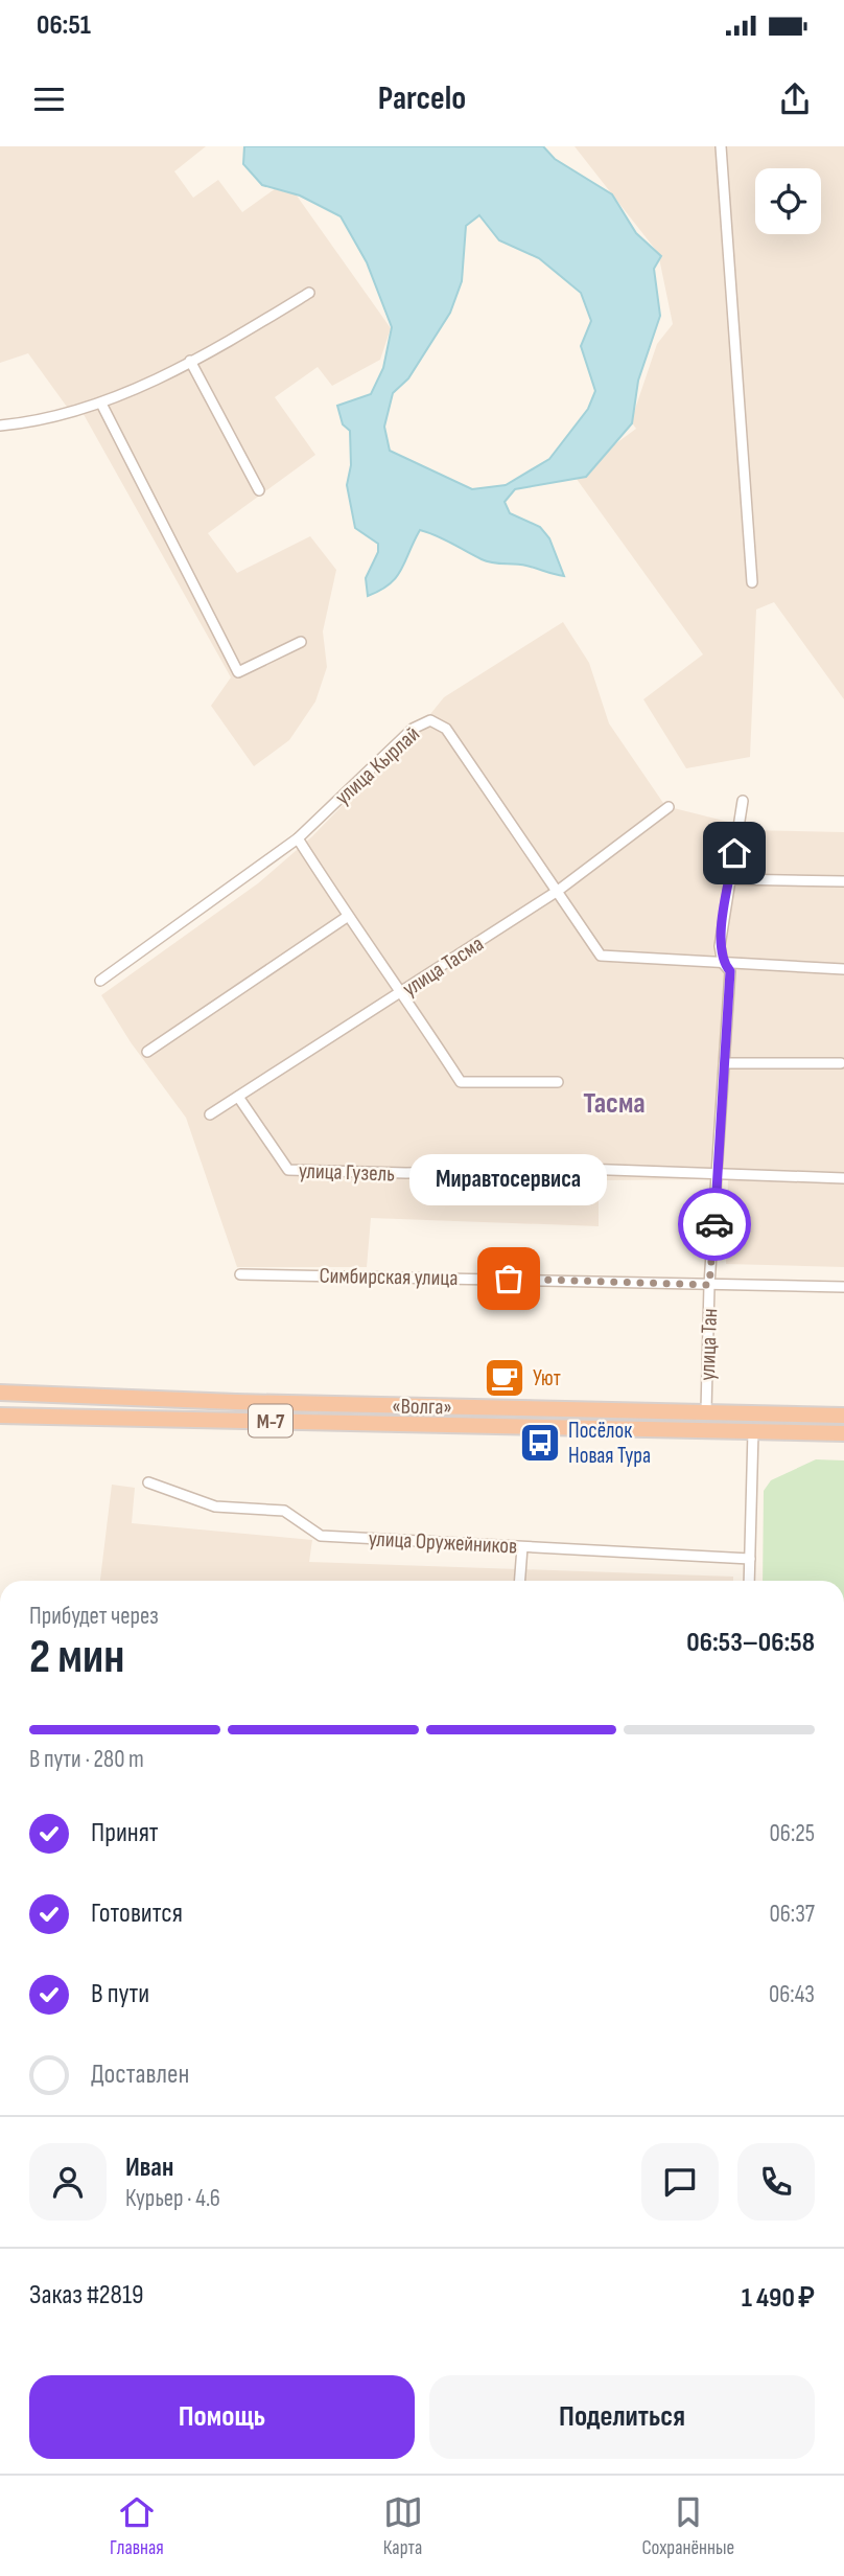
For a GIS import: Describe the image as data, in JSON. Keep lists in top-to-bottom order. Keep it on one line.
{"streets":{"highway":["«Волга»","М-7"],"street":["улица Кырлай","улица Тасма","улица Гузель","Симбирская улица","улица Тан","улица Оружейников"]},"crossings":[["улица Кырлай","улица Тасма"],["улица Кырлай","улица Тан"],["улица Тасма","улица Гузель"],["улица Гузель","улица Тан"],["Симбирская улица","улица Тан"],["улица Тан","«Волга»"]],"districts":["Тасма"],"places":{"other":["Миравтосервиса"],"cafe":["Уют"],"bus stop":["Посёлок Новая Тура"]},"page":{"status":"06:51","header":"Parcelo","bubble":"Миравтосервиса","heading":["2 мин","Прибудет через","06:53–06:58"],"panel":["Иван","Курьер · 4.6","Заказ #2819","1 490 ₽"],"bar":"В пути · 280 m","list":[["Принят","06:25"],["Готовится","06:37"],["В пути","06:43"],"Доставлен"],"buttons":["Помощь","Поделиться"],"tabs":["Главная","Карта","Сохранённые"]}}
